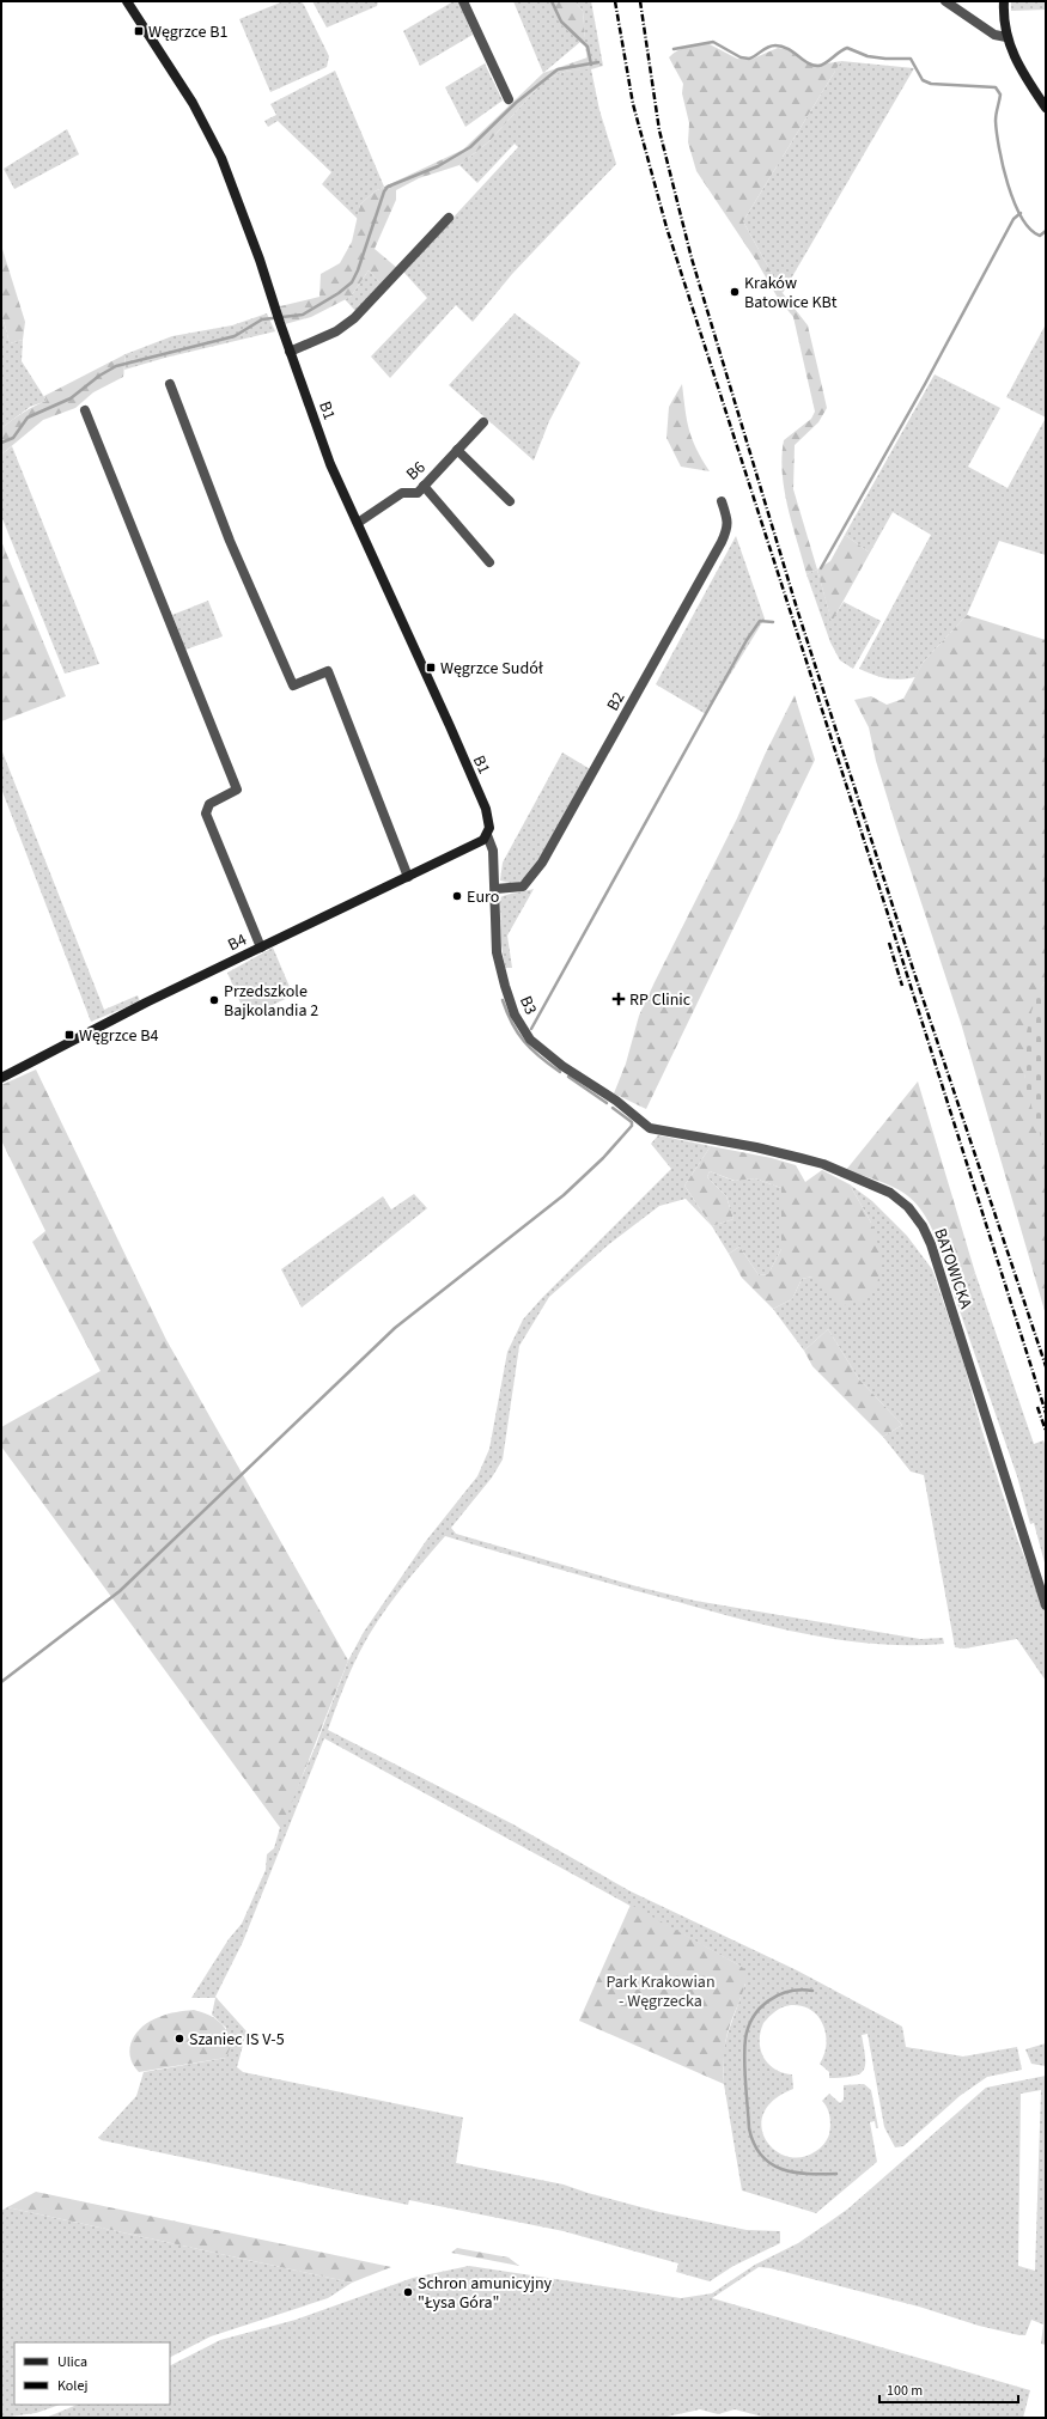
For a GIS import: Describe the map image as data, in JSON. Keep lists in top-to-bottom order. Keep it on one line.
{"streets":{"street":["B1","B6","B2","B4","B3","BATOWICKA"]},"crossings":[["B1","B6"],["B1","B4"],["B1","B3"],["B2","B3"],["B4","B3"],["B3","BATOWICKA"]],"parks":["Park Krakowian - Węgrzecka"],"places":{"transit":["Węgrzce B1","Węgrzce Sudół","Węgrzce B4"],"other":["Kraków Batowice KBt","Euro","Przedszkole Bajkolandia 2","Szaniec IS V-5","Schron amunicyjny \"Łysa Góra\""],"health":["RP Clinic"]},"legend":["Ulica","Kolej"],"scale_bar":"100 m"}
